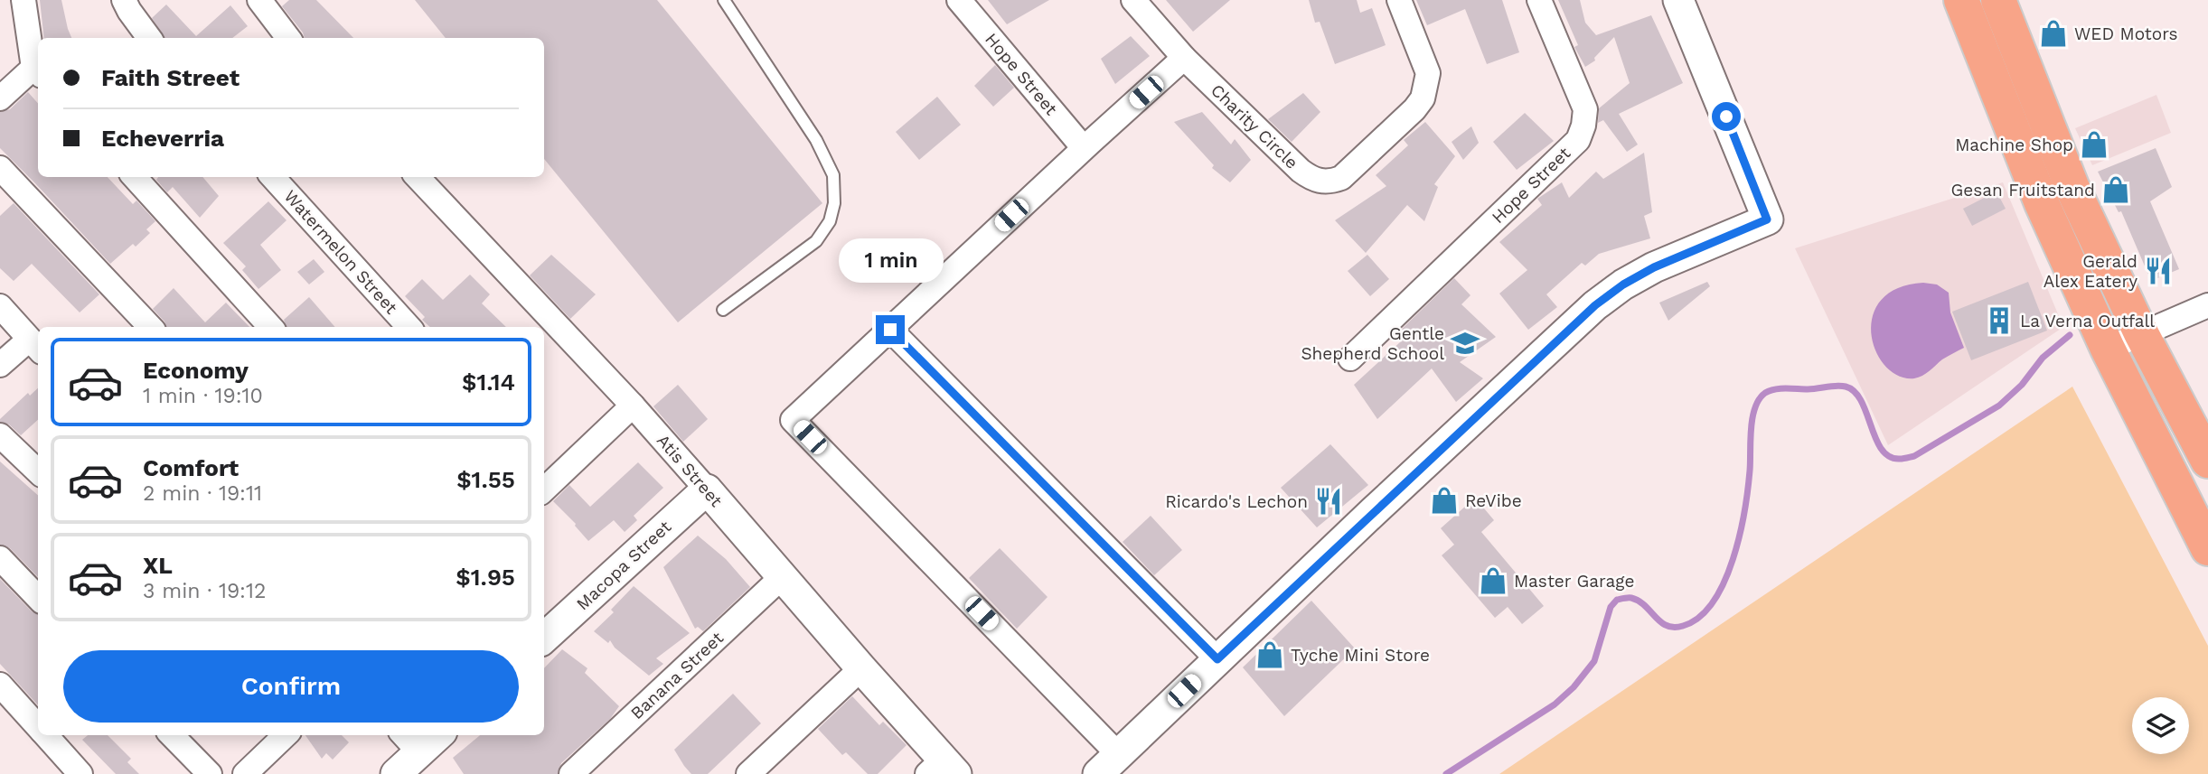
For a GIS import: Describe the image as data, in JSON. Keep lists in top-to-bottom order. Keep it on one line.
{"streets":{"street":["Hope Street","Charity Circle","Watermelon Street","Atis Street","Macopa Street","Banana Street"]},"crossings":[["Atis Street","Macopa Street"],["Atis Street","Banana Street"]],"places":{"shop":["WED Motors","Machine Shop","Gesan Fruitstand","ReVibe","Master Garage","Tyche Mini Store"],"restaurant":["Gerald Alex Eatery","Ricardo's Lechon"],"building":["La Verna Outfall"],"school or university":["Gentle Shepherd School"]},"page":{"banner":["Faith Street","Echeverria"],"bubble":"1 min","list":[{"name":"Economy","note":"1 min · 19:10","value":"$1.14"},{"name":"Comfort","note":"2 min · 19:11","value":"$1.55"},{"name":"XL","note":"3 min · 19:12","value":"$1.95"}],"buttons":"Confirm"}}
